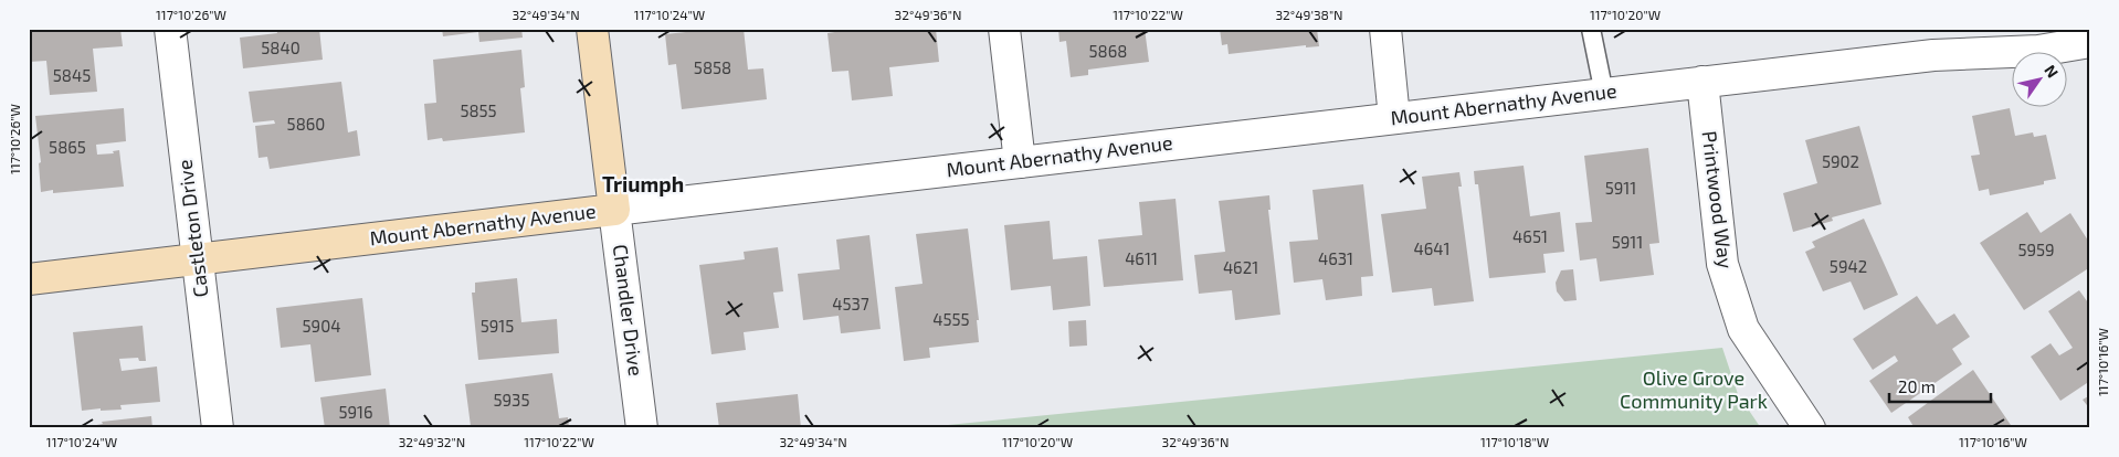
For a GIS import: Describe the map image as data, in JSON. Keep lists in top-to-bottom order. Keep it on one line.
{"streets":{"main road":["Mount Abernathy Avenue","Chandler Drive"],"street":["Printwood Way","Castleton Drive"]},"crossings":[["Mount Abernathy Avenue","Printwood Way"],["Mount Abernathy Avenue","Castleton Drive"],["Mount Abernathy Avenue","Chandler Drive"]],"districts":["Triumph"],"parks":["Olive Grove Community Park"],"house_numbers":["5840","5868","5858","5845","5855","5860","5865","5902","5911","4651","5911","4641","5959","4611","4631","5942","4621","4537","4555","5904","5915","5935","5916"],"scale_bar":"20 m","north":"top right","coordinates":["117°10'26\"W","32°49'34\"N","117°10'24\"W","32°49'36\"N","117°10'22\"W","32°49'38\"N","117°10'20\"W","117°10'16\"W","32°49'32\"N","117°10'18\"W"]}
